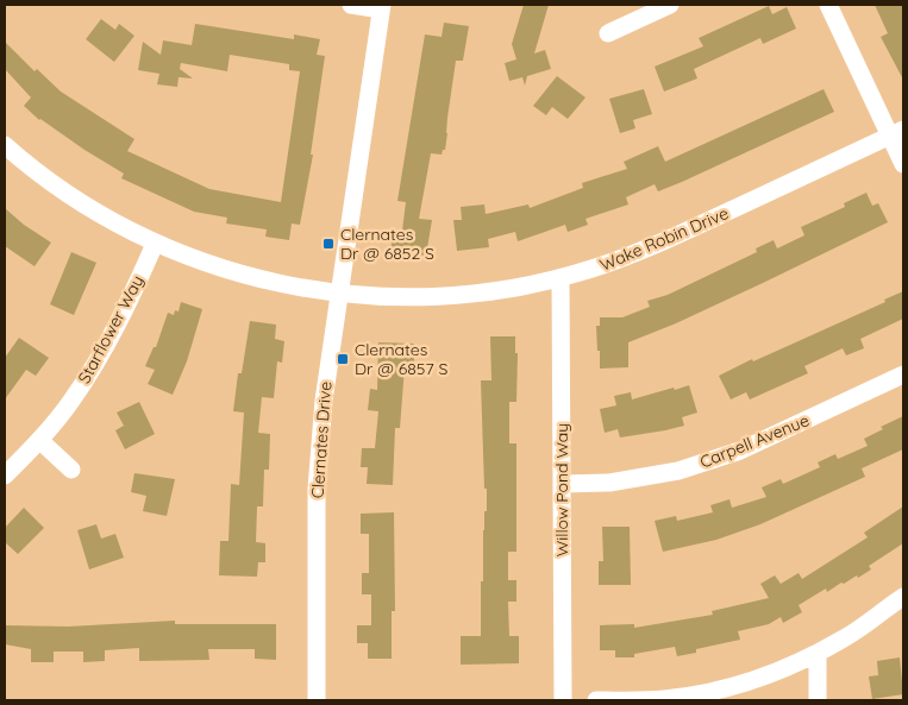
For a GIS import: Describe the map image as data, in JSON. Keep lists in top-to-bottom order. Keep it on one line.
{"streets":{"street":["Wake Robin Drive","Starflower Way","Clernates Drive","Carpell Avenue","Willow Pond Way"]},"crossings":[["Wake Robin Drive","Starflower Way"],["Wake Robin Drive","Clernates Drive"],["Wake Robin Drive","Willow Pond Way"],["Carpell Avenue","Willow Pond Way"]],"places":{"transit":["Clernates Dr @ 6852 S","Clernates Dr @ 6857 S"]}}
